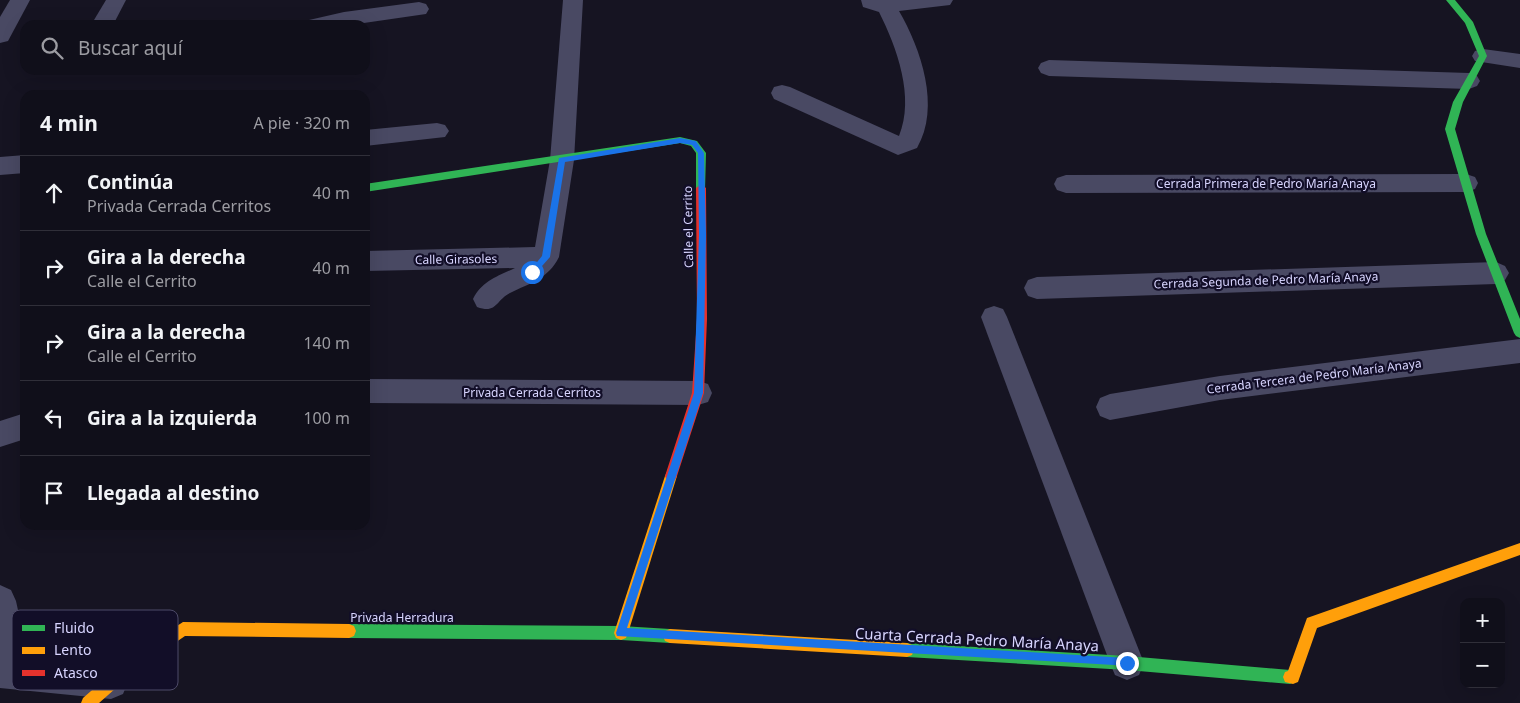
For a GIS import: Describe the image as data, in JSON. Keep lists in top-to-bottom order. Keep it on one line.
{"streets":{"street":["Cerrada Primera de Pedro María Anaya","Calle el Cerrito","Calle Girasoles","Cerrada Segunda de Pedro María Anaya","Cerrada Tercera de Pedro María Anaya","Privada Cerrada Cerritos","Privada Herradura","Cuarta Cerrada Pedro María Anaya"]},"crossings":[["Calle el Cerrito","Privada Cerrada Cerritos"],["Calle el Cerrito","Privada Herradura"],["Calle el Cerrito","Cuarta Cerrada Pedro María Anaya"],["Privada Herradura","Cuarta Cerrada Pedro María Anaya"]],"legend":["Fluido","Lento","Atasco"],"page":{"search":"Buscar aquí","heading":["4 min","A pie · 320 m"],"list":[["Continúa","Privada Cerrada Cerritos","40 m"],["Gira a la derecha","Calle el Cerrito","40 m"],["Gira a la derecha","Calle el Cerrito","140 m"],["Gira a la izquierda","100 m"],"Llegada al destino"],"map_buttons":["+","−"]}}
